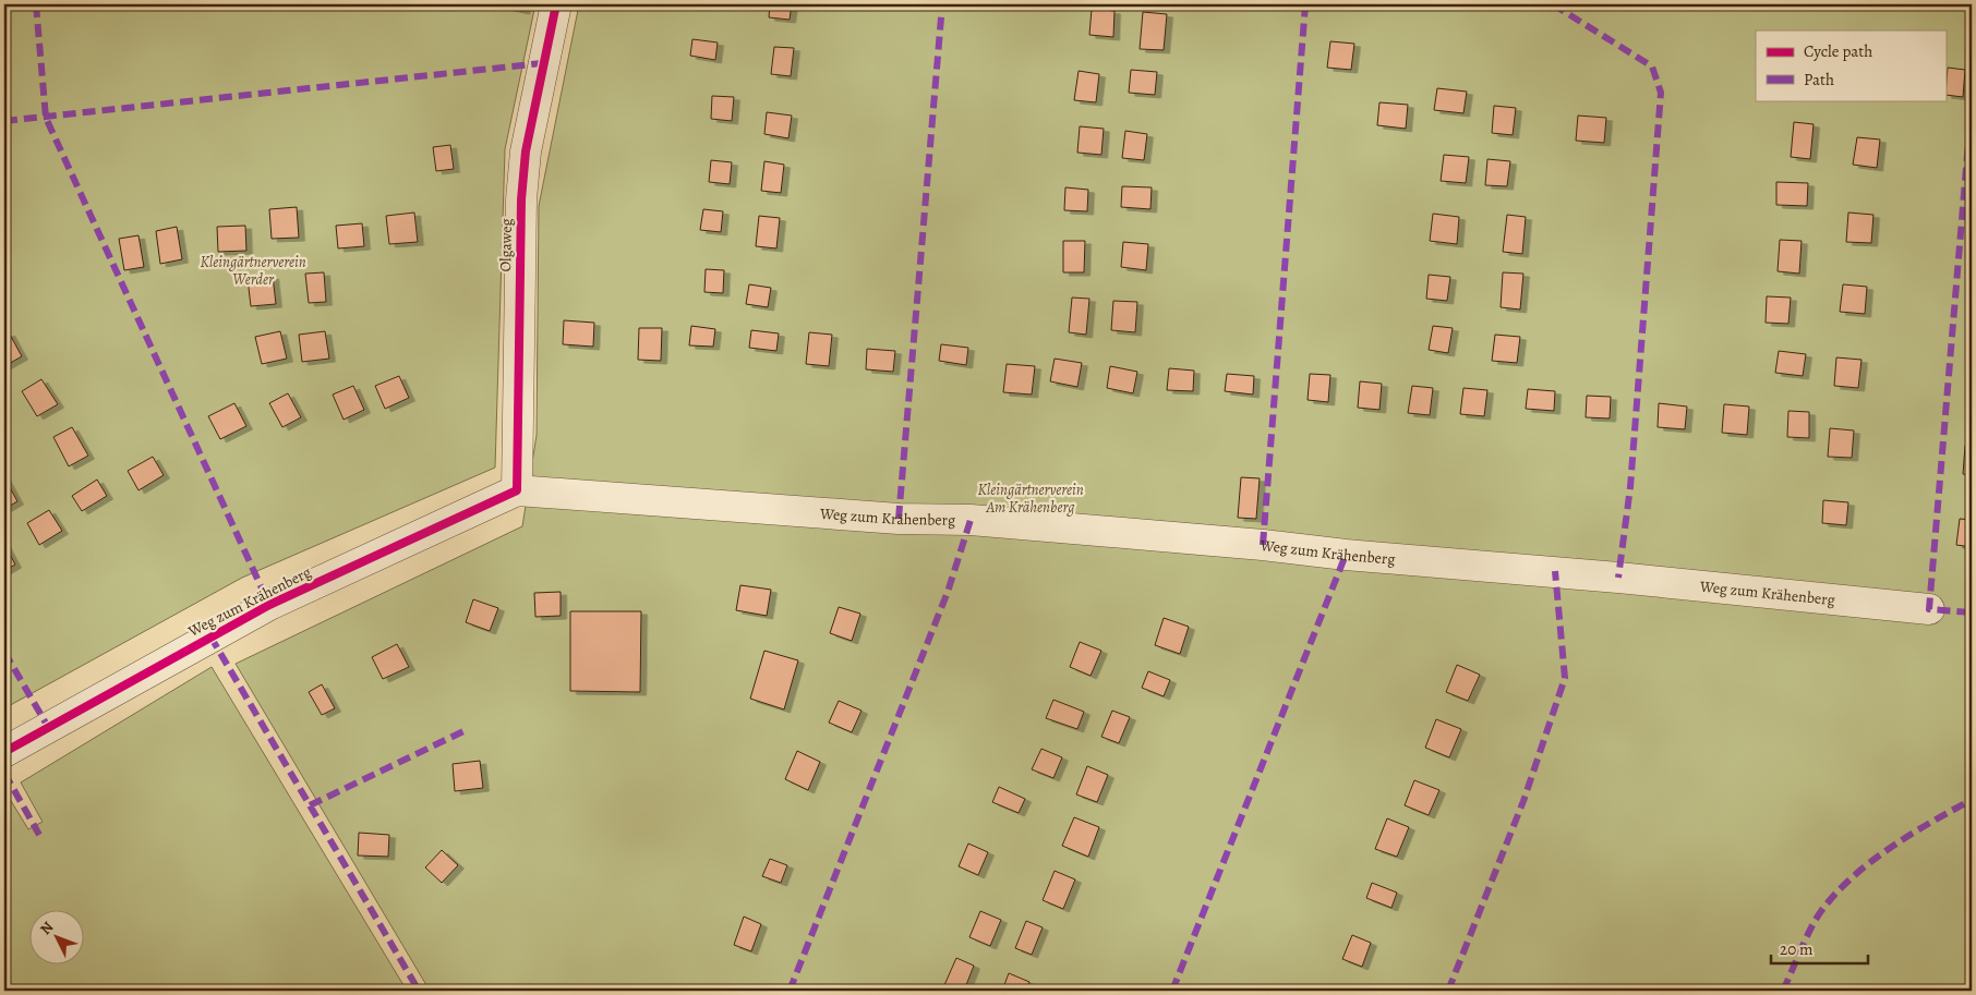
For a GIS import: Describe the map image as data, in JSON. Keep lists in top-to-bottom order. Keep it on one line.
{"streets":{"street":["Olgaweg","Weg zum Krähenberg"]},"crossings":[["Olgaweg","Weg zum Krähenberg"]],"parks":["Kleingärtnerverein Werder","Kleingärtnerverein Am Krähenberg"],"legend":["Cycle path","Path"],"scale_bar":"20 m","north":"top left"}
